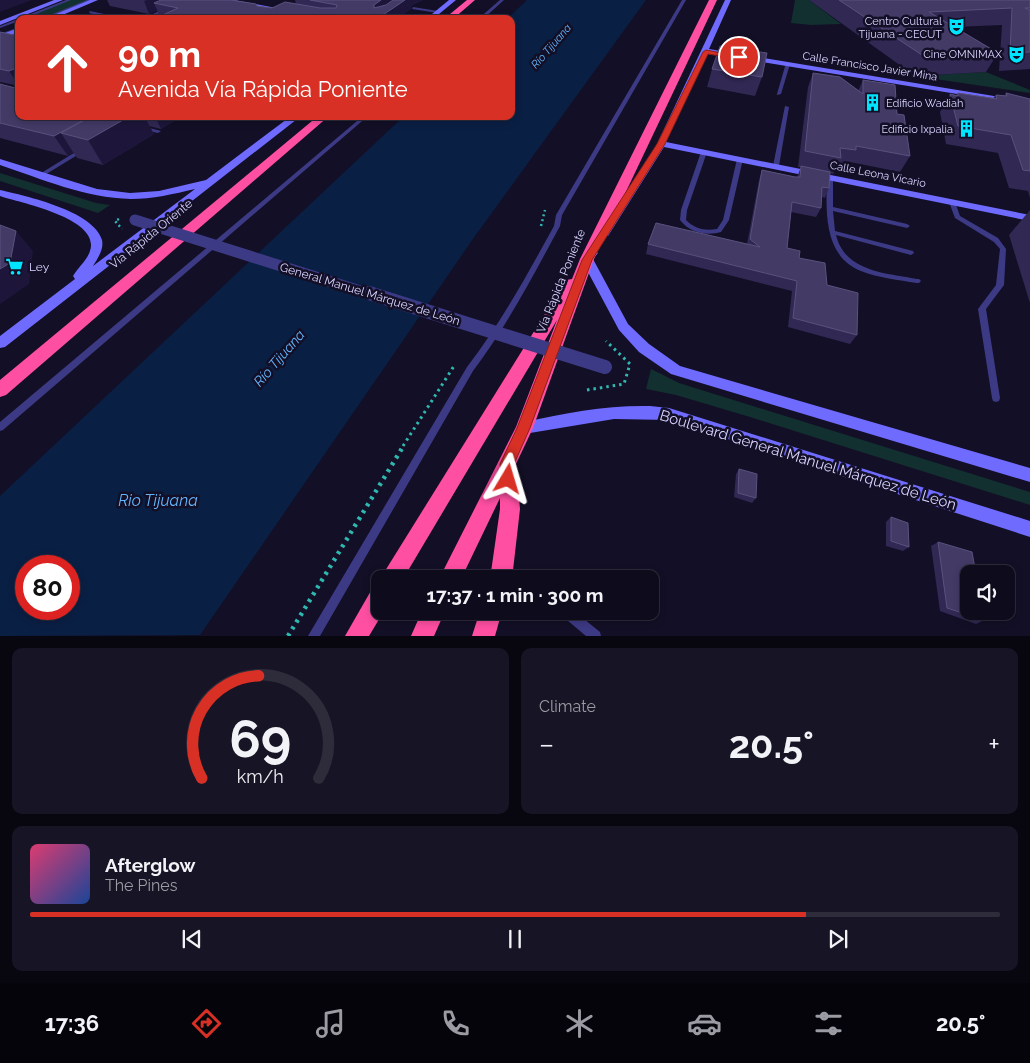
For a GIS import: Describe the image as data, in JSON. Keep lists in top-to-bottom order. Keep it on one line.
{"streets":{"highway":["Vía Rápida Oriente","Vía Rápida Poniente"],"street":["Calle Francisco Javier Mina","Calle Leona Vicario","General Manuel Márquez de León","Boulevard General Manuel Márquez de León"]},"crossings":[["Vía Rápida Poniente","Boulevard General Manuel Márquez de León"]],"water":["Río Tijuana","Rio Tijuana"],"places":{"theatre":["Centro Cultural Tijuana - CECUT","Cine OMNIMAX"],"building":["Edificio Wadiah","Edificio Ixpalia"],"supermarket":["Ley"]},"page":{"turn":["90 m","Avenida Vía Rápida Poniente"],"limit":"80","trip":"17:37 · 1 min · 300 m","tile":"Climate","heat":["−","20.5°","+"],"song":["Afterglow","The Pines"],"tabs":["17:36","20.5°"],"gauge":["69","km/h"]}}
